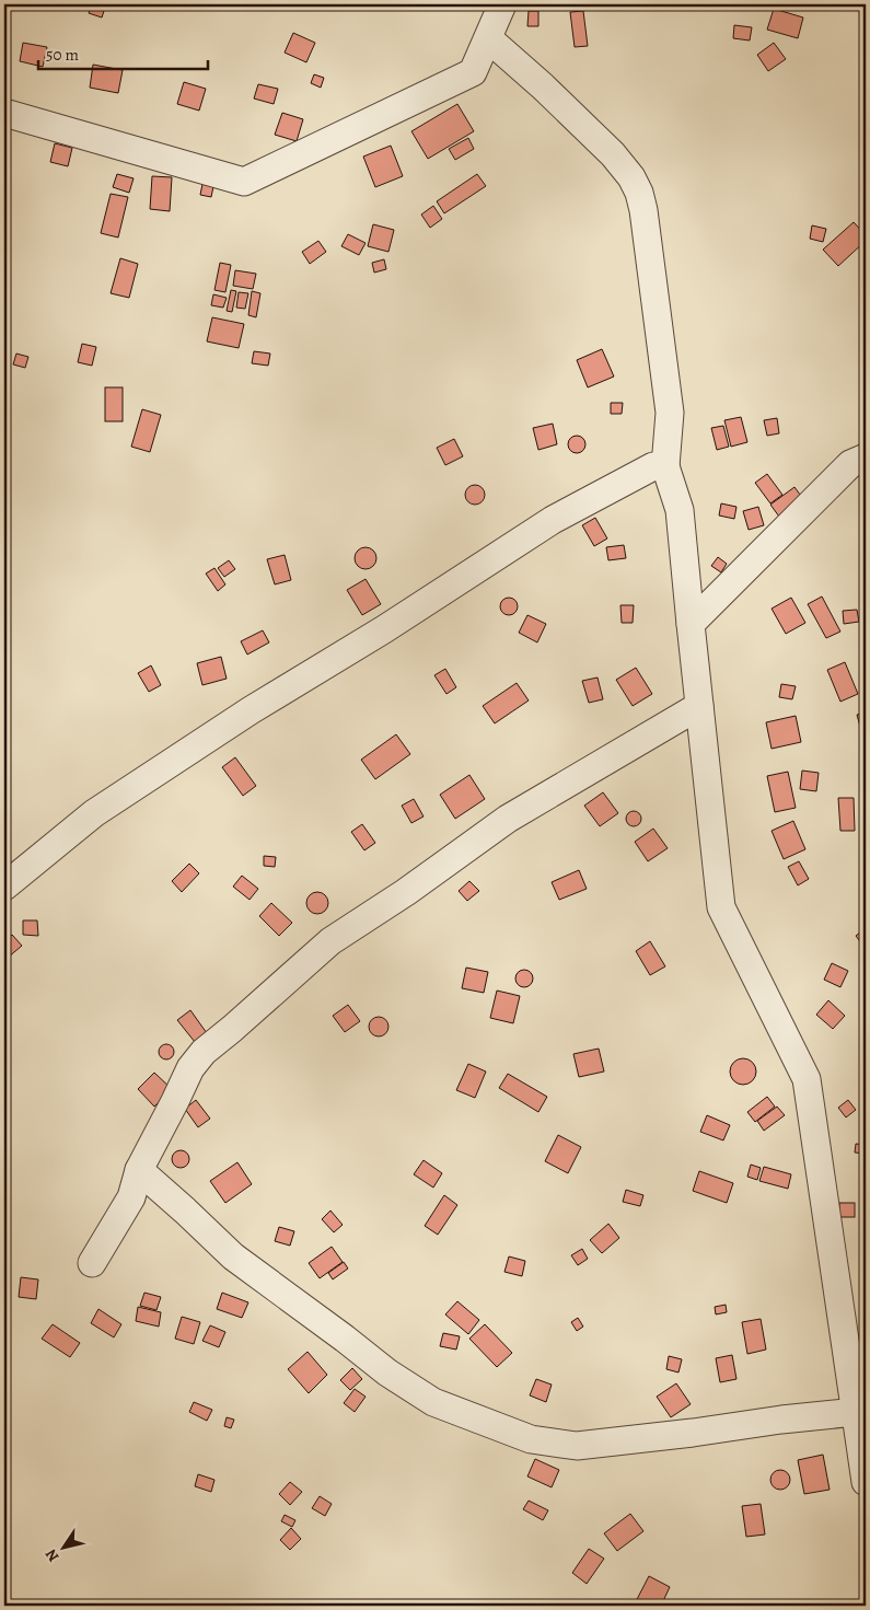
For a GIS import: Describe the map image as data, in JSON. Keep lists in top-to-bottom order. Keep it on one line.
{"scale_bar":"50 m","north":"bottom left"}
